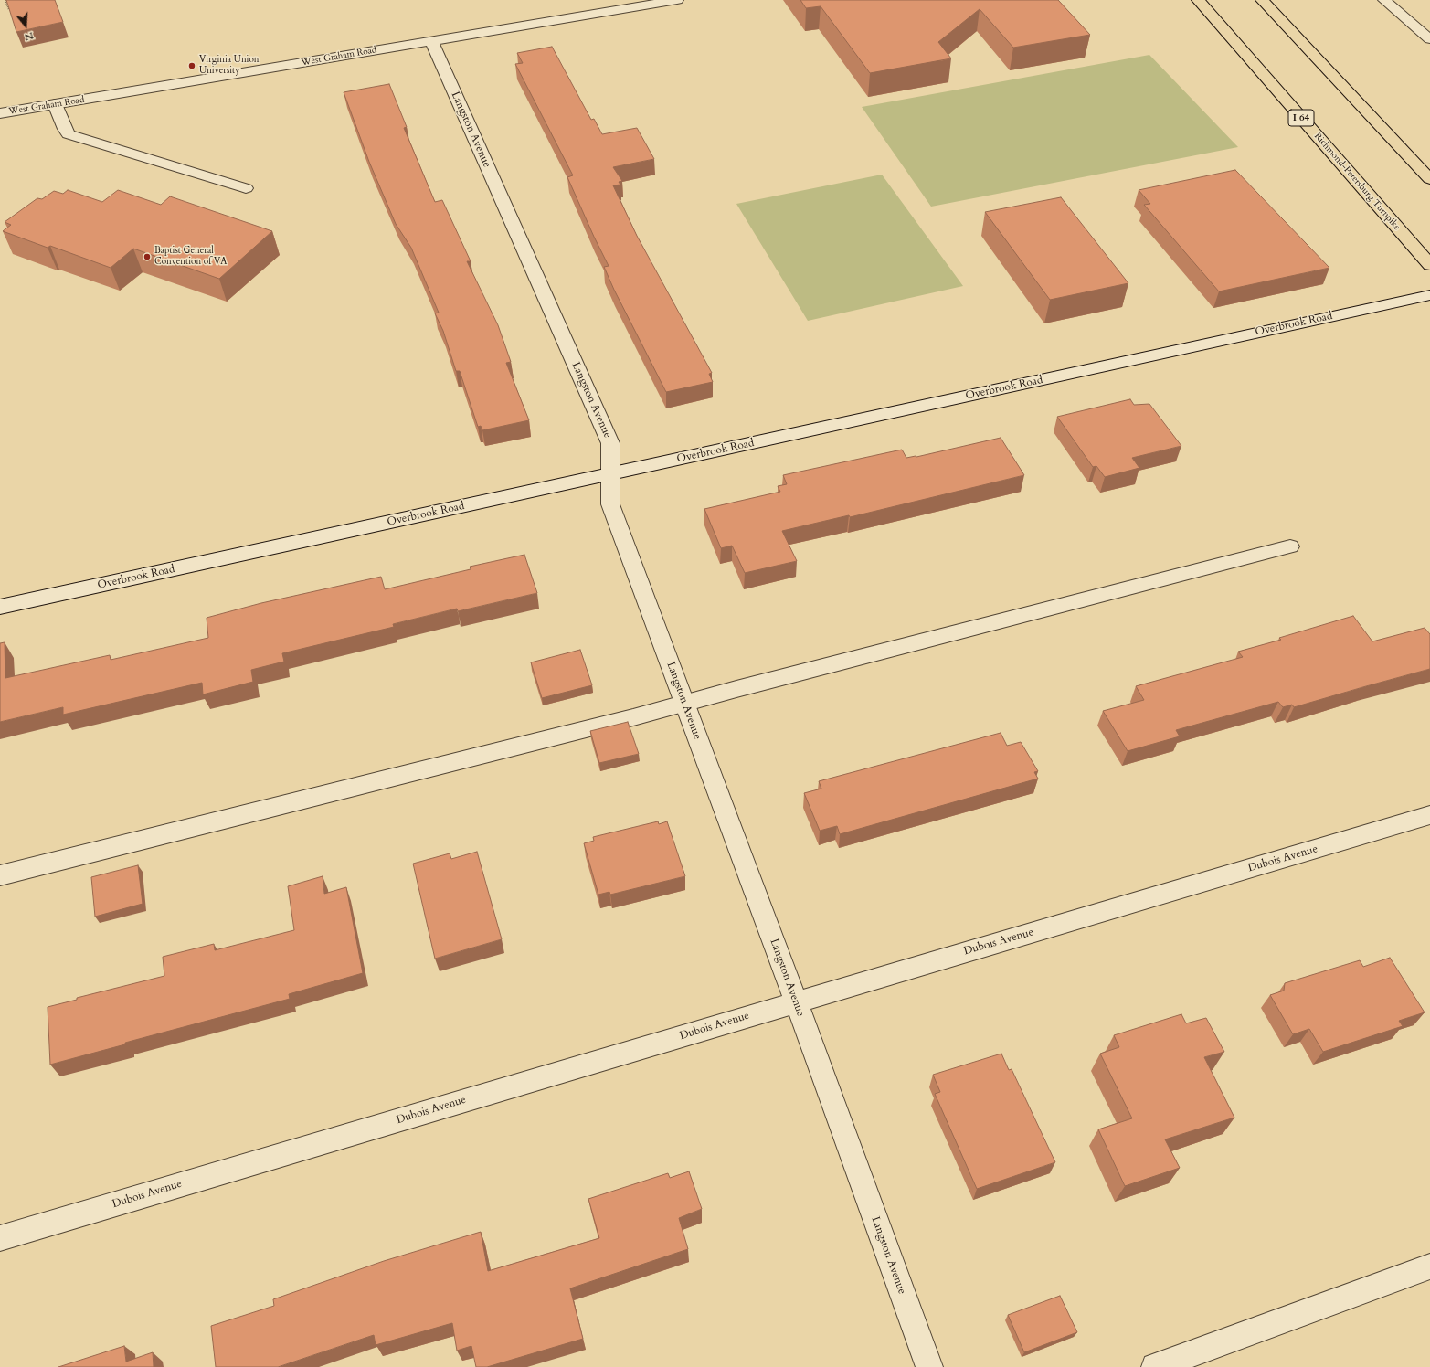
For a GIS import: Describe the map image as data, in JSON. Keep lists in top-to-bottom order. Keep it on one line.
{"streets":{"highway":["I 64","Richmond-Petersburg Turnpike"],"street":["West Graham Road","Langston Avenue","Overbrook Road","Dubois Avenue"]},"crossings":[["West Graham Road","Langston Avenue"],["Langston Avenue","Overbrook Road"],["Langston Avenue","Dubois Avenue"]],"places":["Virginia Union University","Baptist General Convention of VA"],"north":"bottom"}
